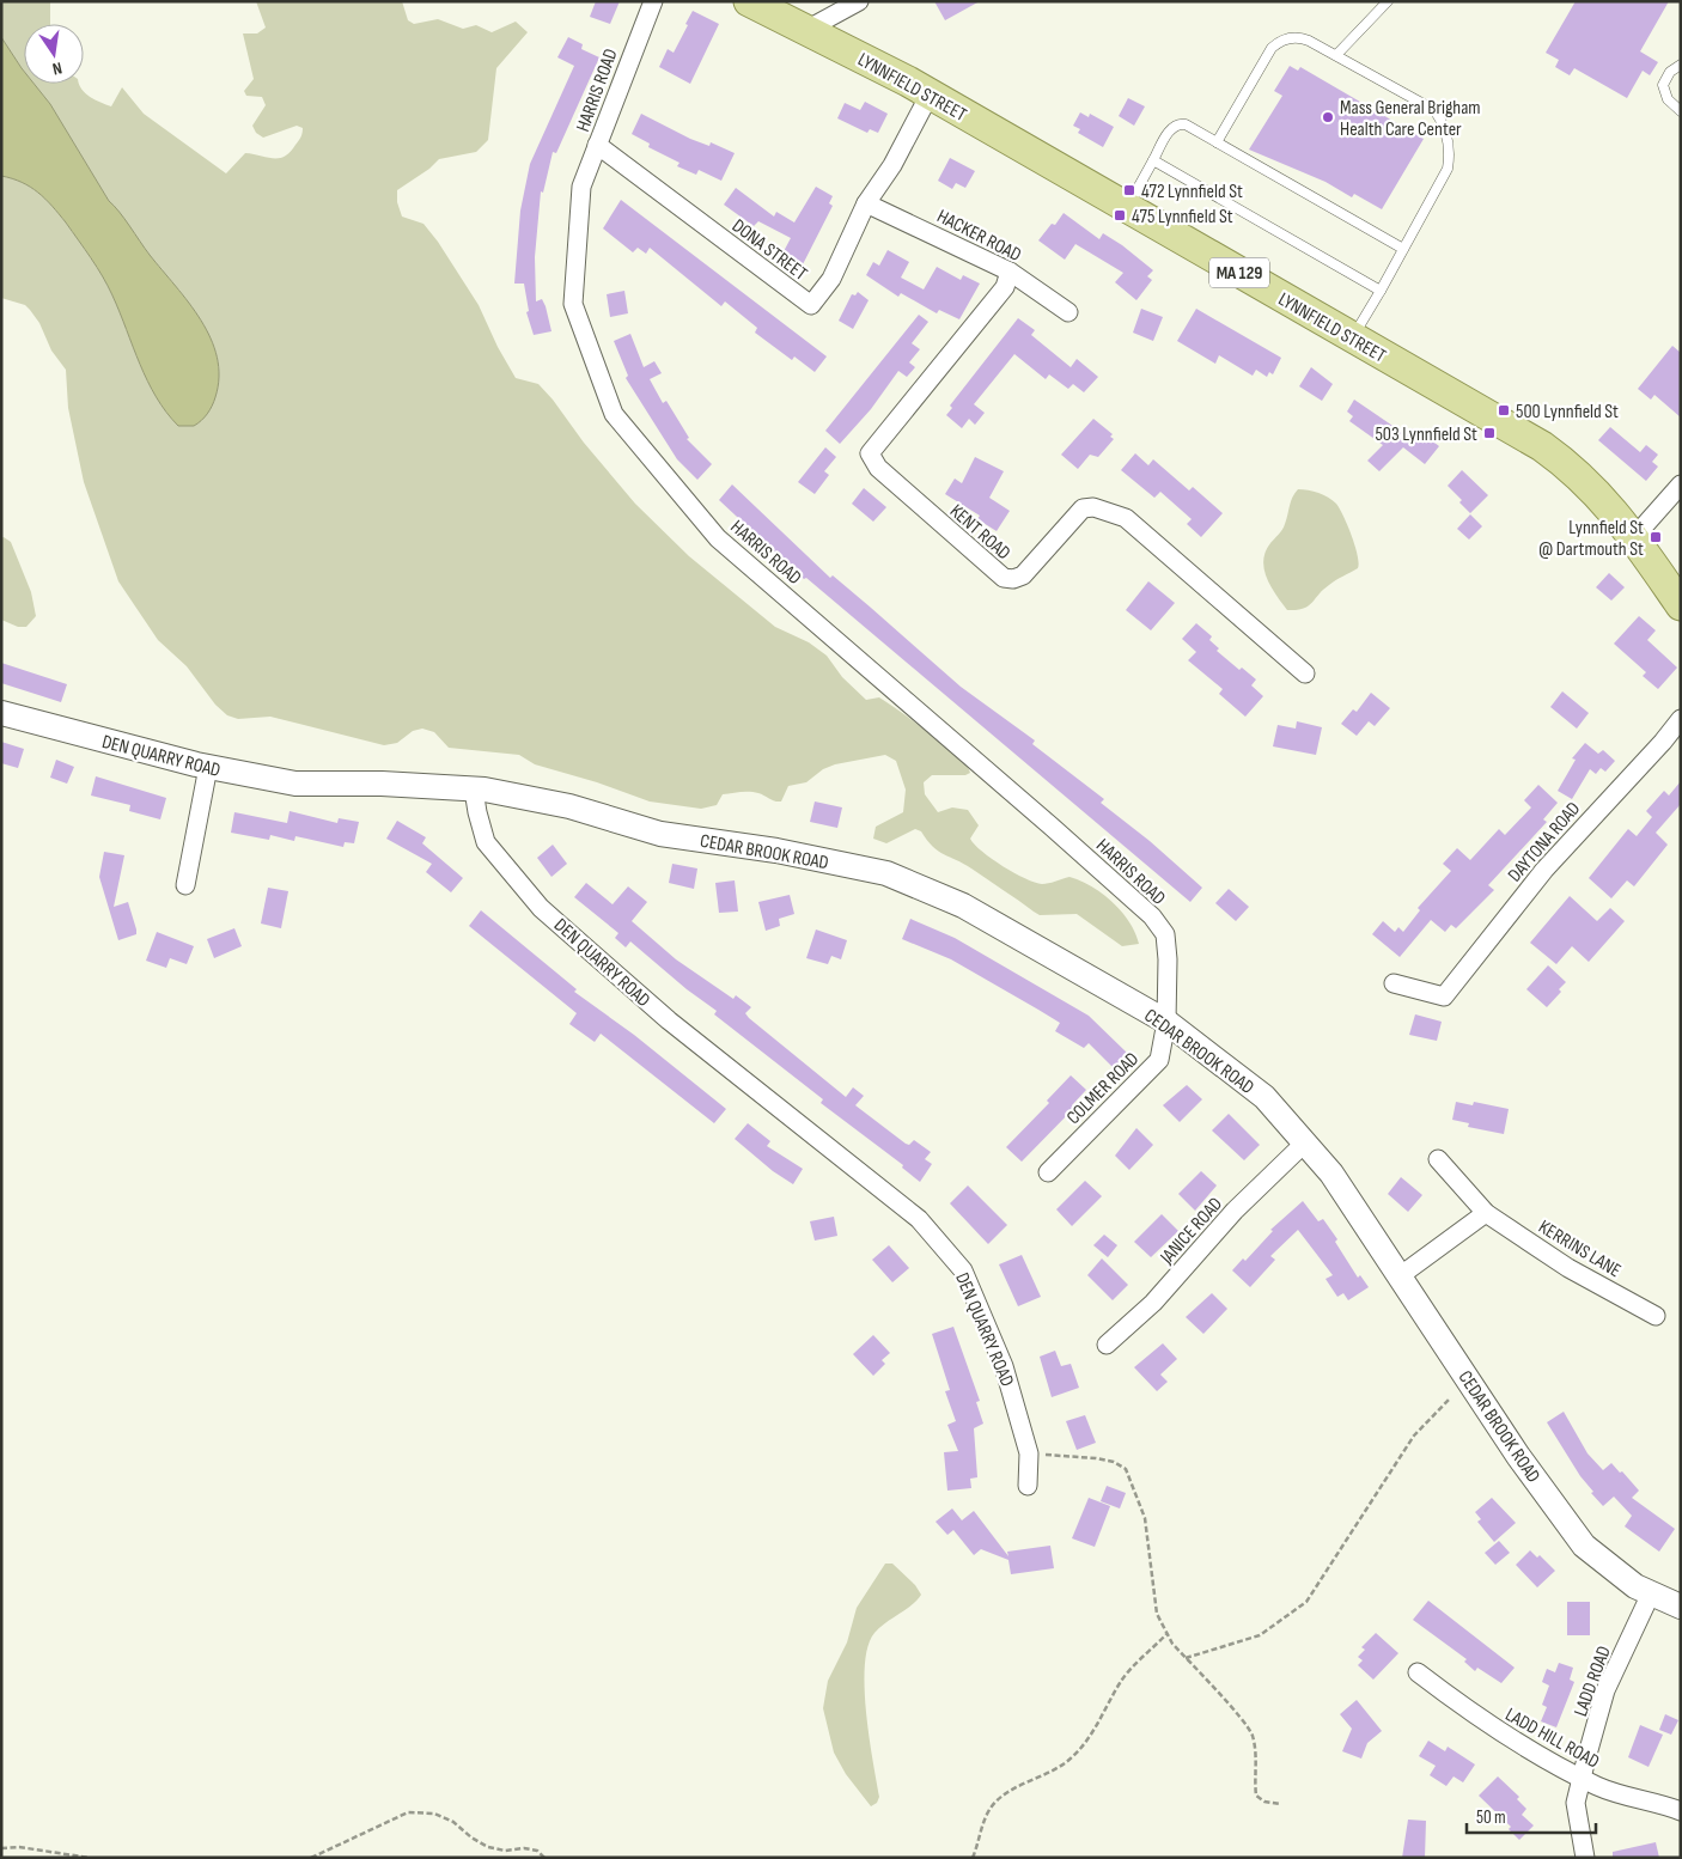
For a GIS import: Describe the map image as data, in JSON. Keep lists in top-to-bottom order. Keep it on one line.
{"streets":{"main road":["LYNNFIELD STREET","MA 129"],"street":["HARRIS ROAD","HACKER ROAD","DONA STREET","KENT ROAD","DEN QUARRY ROAD","DAYTONA ROAD","CEDAR BROOK ROAD","COLMER ROAD","JANICE ROAD","KERRINS LANE","LADD ROAD","LADD HILL ROAD"]},"crossings":[["LYNNFIELD STREET","DONA STREET"],["HARRIS ROAD","DONA STREET"],["HARRIS ROAD","CEDAR BROOK ROAD"],["HARRIS ROAD","COLMER ROAD"],["HACKER ROAD","DONA STREET"],["HACKER ROAD","KENT ROAD"],["DEN QUARRY ROAD","CEDAR BROOK ROAD"],["CEDAR BROOK ROAD","COLMER ROAD"],["CEDAR BROOK ROAD","JANICE ROAD"],["CEDAR BROOK ROAD","LADD ROAD"],["LADD ROAD","LADD HILL ROAD"]],"places":{"other":["Mass General Brigham Health Care Center"],"transit":["472 Lynnfield St","475 Lynnfield St","500 Lynnfield St","503 Lynnfield St","Lynnfield St @ Dartmouth St"]},"scale_bar":"50 m","north":"bottom"}
